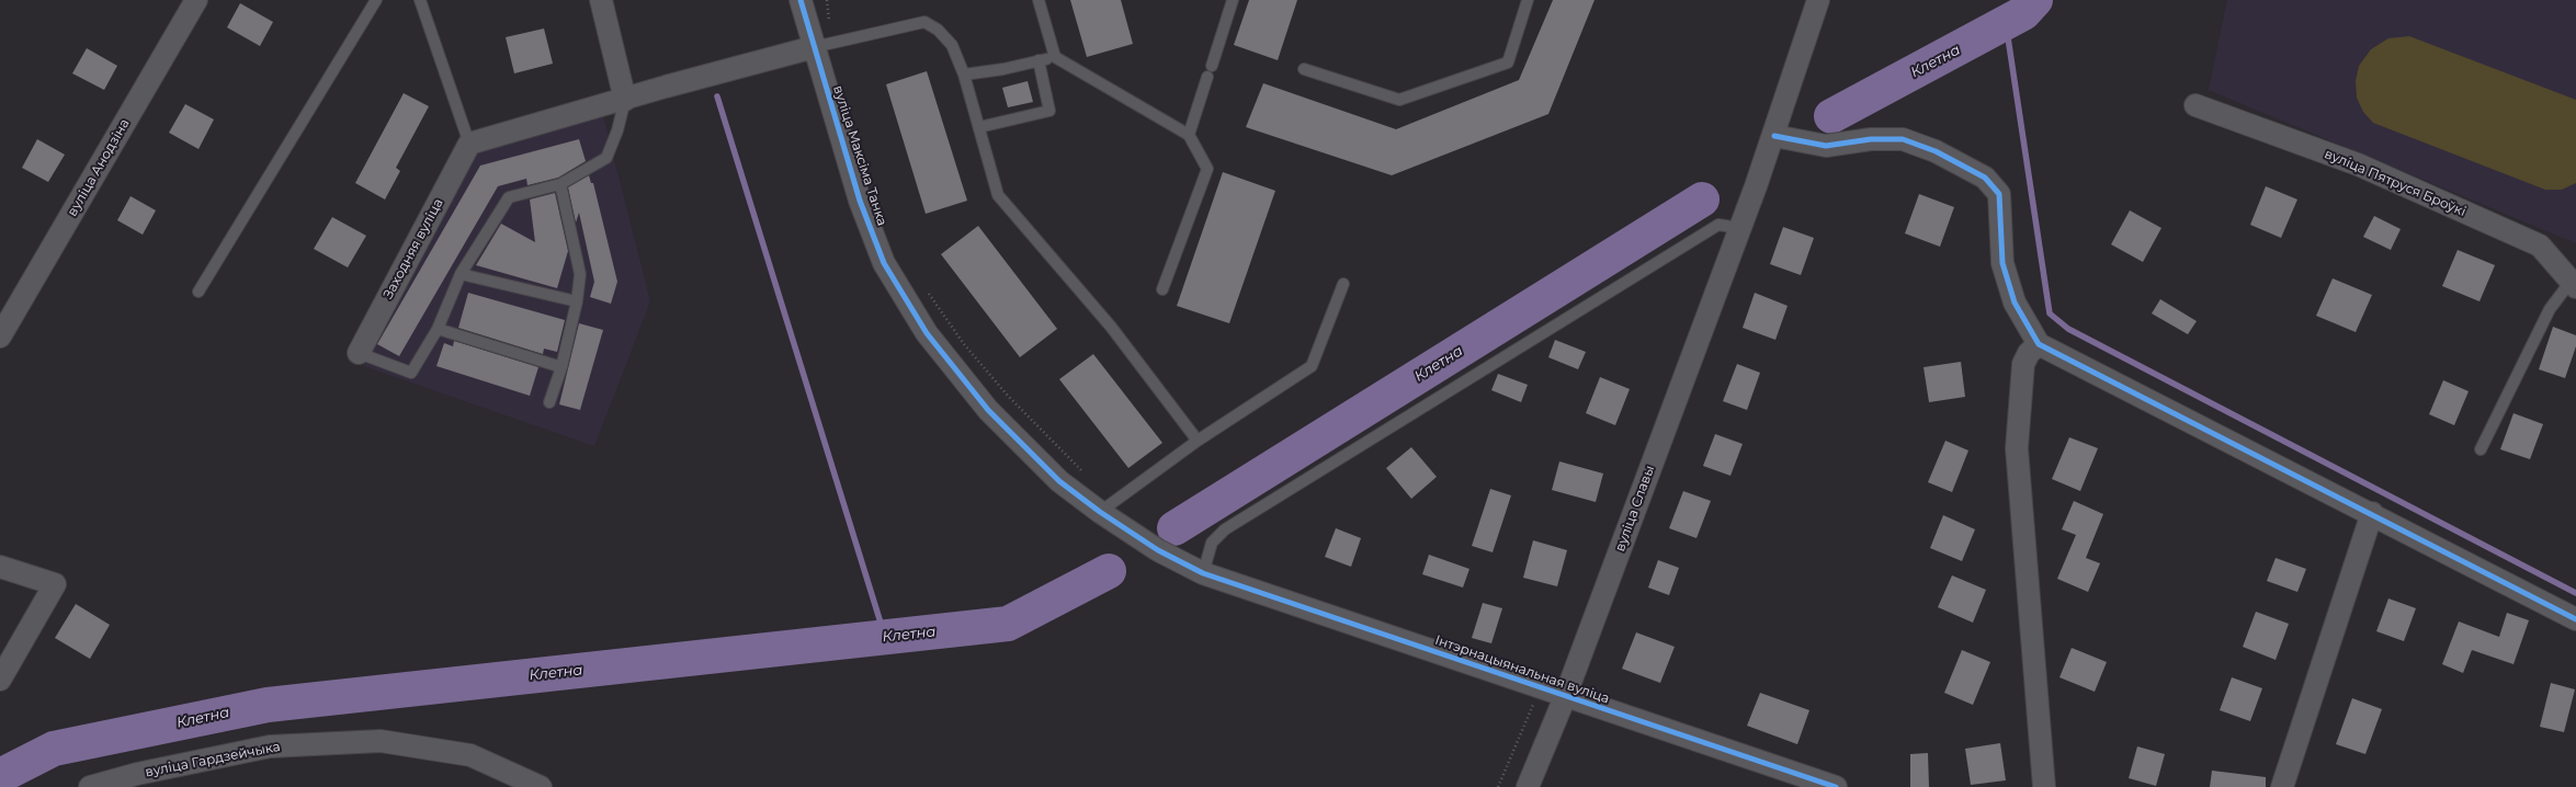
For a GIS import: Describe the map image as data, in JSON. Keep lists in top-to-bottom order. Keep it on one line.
{"streets":{"street":["вуліца Максіма Танка","вуліца Анодзіна","вуліца Пятруся Броўкі","Заходняя вуліца","вуліца Славы","Інтэрнацыянальная вуліца","вуліца Гардзейчыка"]},"crossings":[["вуліца Максіма Танка","Інтэрнацыянальная вуліца"],["вуліца Славы","Інтэрнацыянальная вуліца"]],"water":["Клетна"]}
